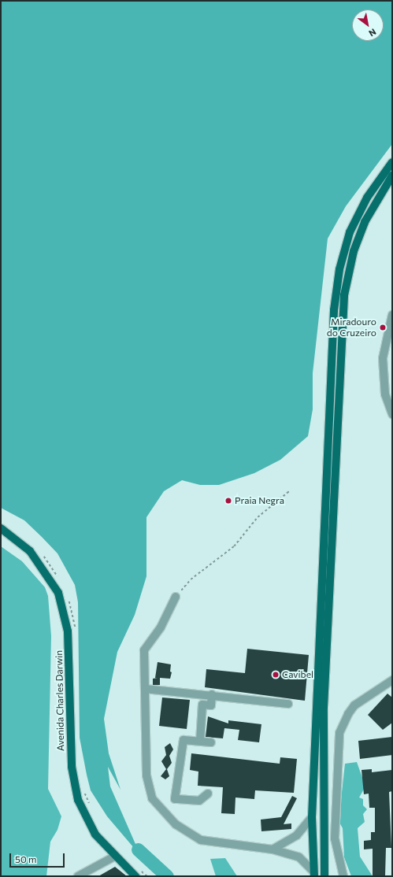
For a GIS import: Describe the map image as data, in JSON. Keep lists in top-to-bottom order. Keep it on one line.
{"streets":{"main road":["Avenida Charles Darwin"]},"places":["Miradouro do Cruzeiro","Praia Negra","Cavibel"],"scale_bar":"50 m","north":"bottom right"}
